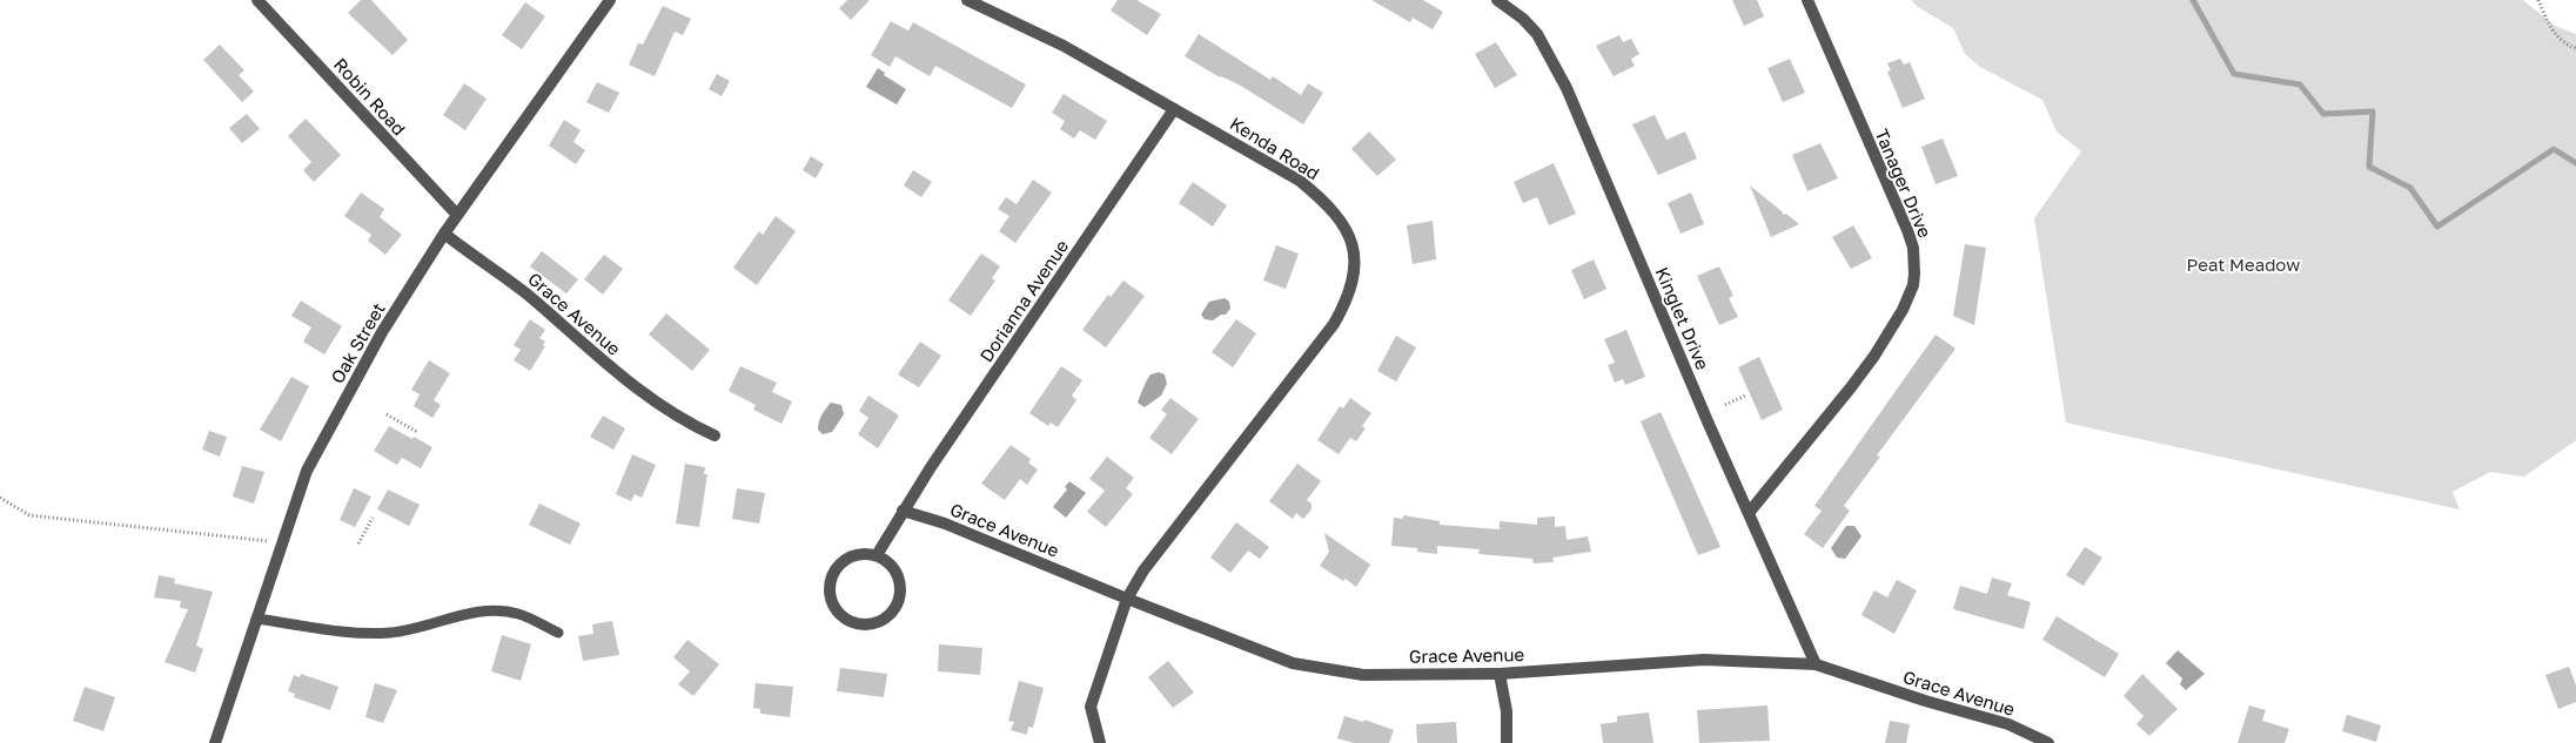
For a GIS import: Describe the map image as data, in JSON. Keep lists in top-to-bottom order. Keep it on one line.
{"streets":{"street":["Robin Road","Kenda Road","Tanager Drive","Dorianna Avenue","Grace Avenue","Kinglet Drive","Oak Street"]},"crossings":[["Robin Road","Oak Street"],["Kenda Road","Dorianna Avenue"],["Kenda Road","Grace Avenue"],["Tanager Drive","Kinglet Drive"],["Dorianna Avenue","Grace Avenue"],["Grace Avenue","Kinglet Drive"],["Grace Avenue","Oak Street"]],"parks":["Peat Meadow"]}
